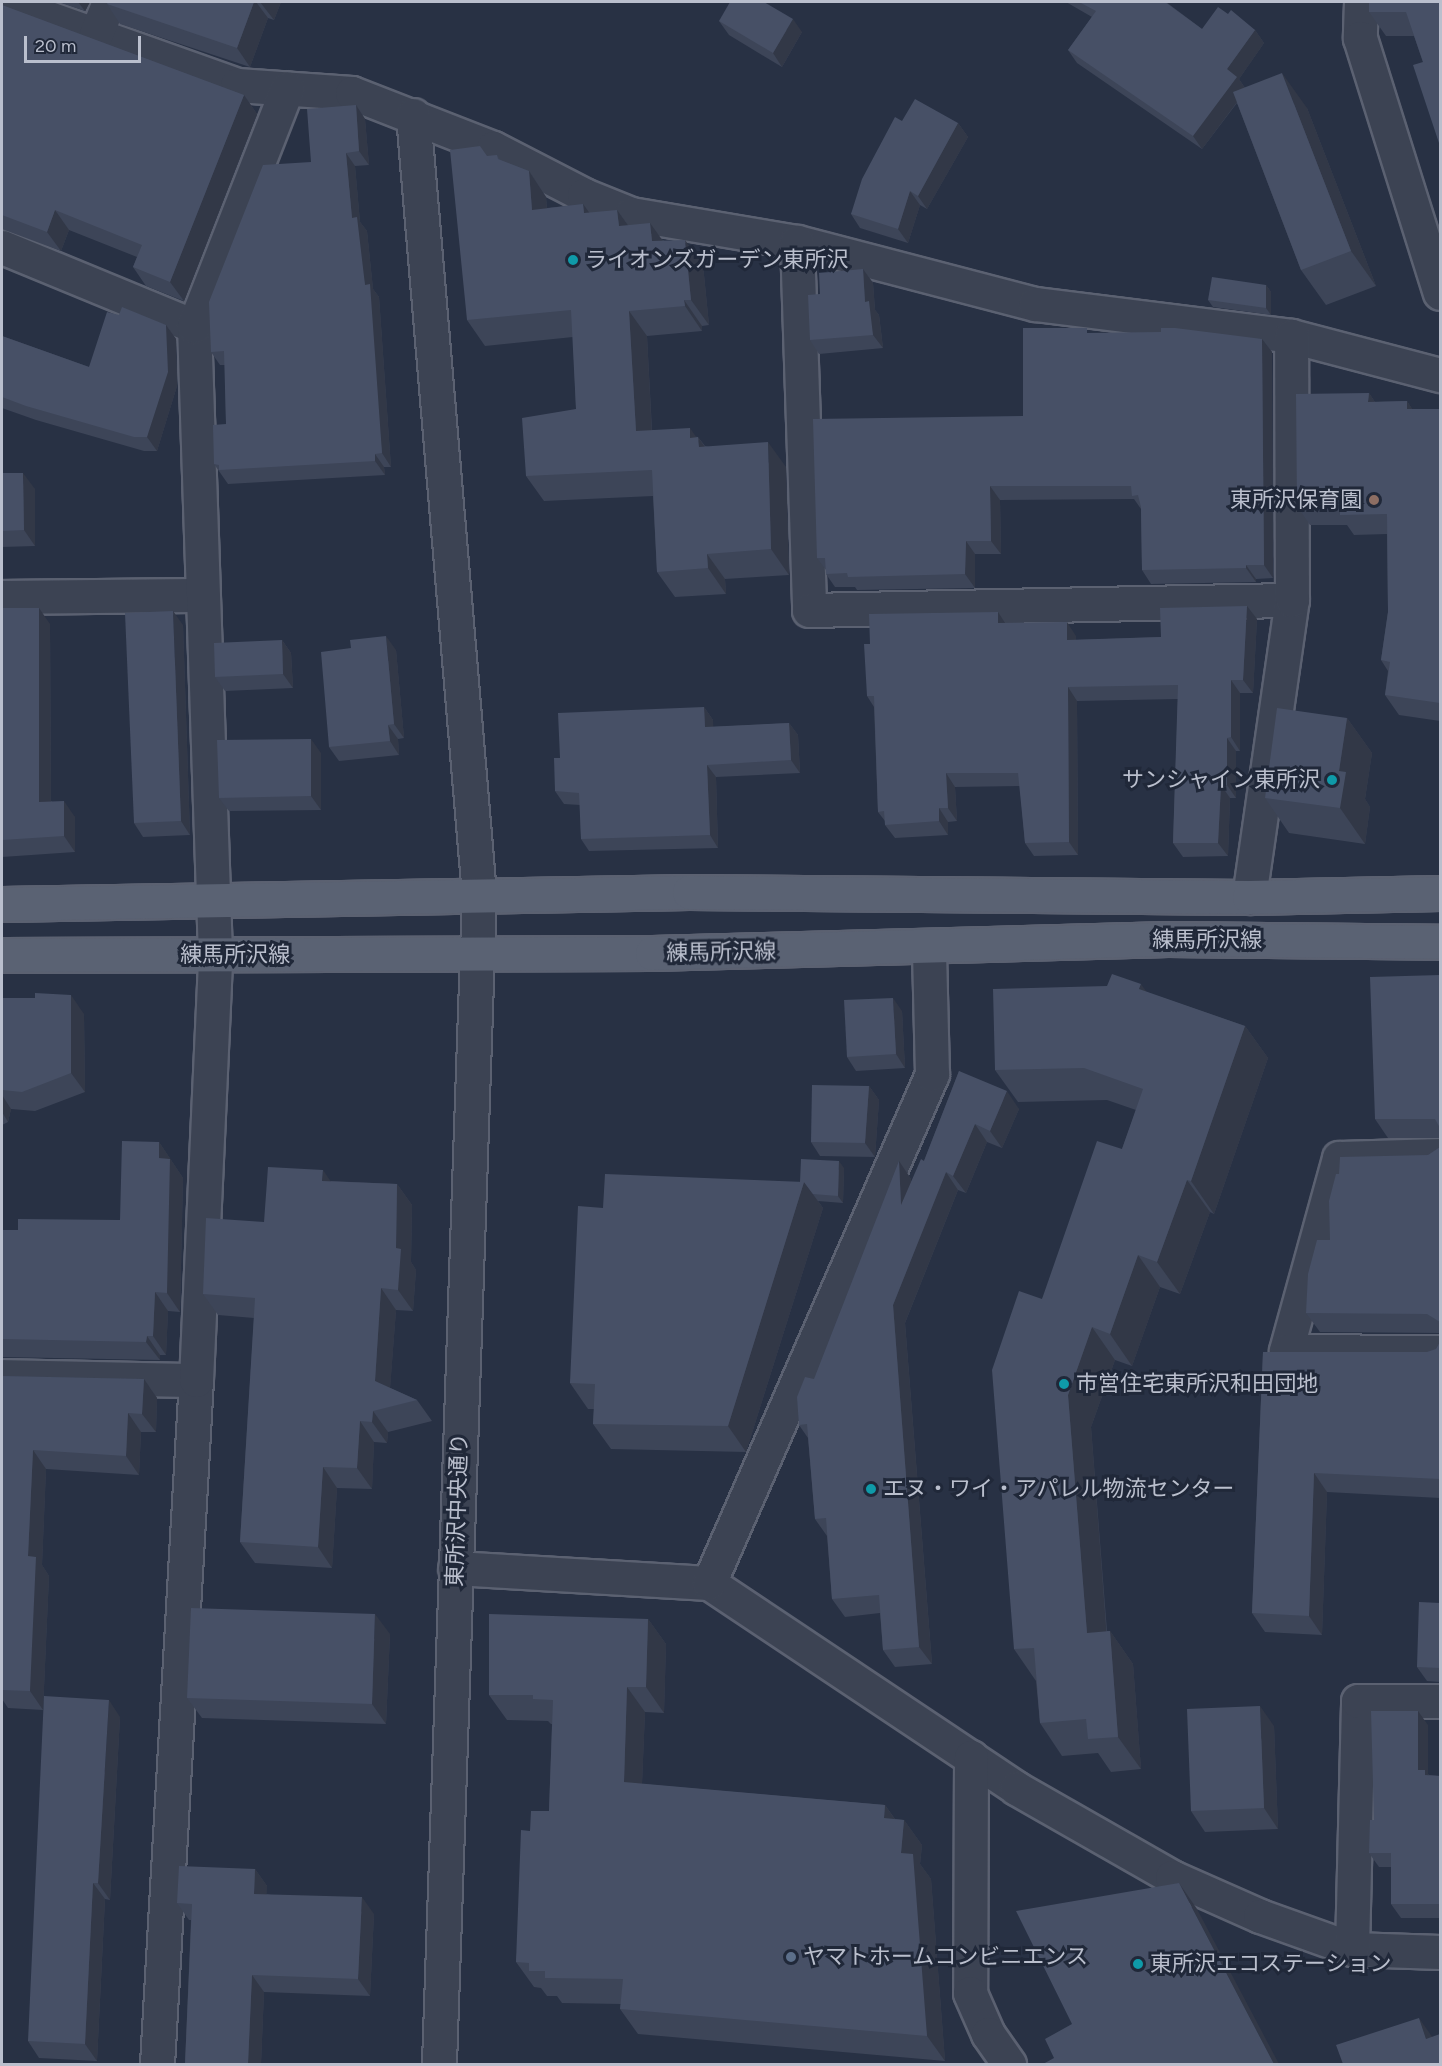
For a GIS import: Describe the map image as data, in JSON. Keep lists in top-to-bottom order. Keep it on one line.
{"streets":{"main road":["練馬所沢線"],"street":["東所沢中央通り"]},"crossings":[["練馬所沢線","東所沢中央通り"]],"places":["ライオンズガーデン東所沢","東所沢保育園","サンシャイン東所沢","市営住宅東所沢和田団地","エヌ・ワイ・アパレル物流センター","ヤマトホームコンビニエンス","東所沢エコステーション"],"scale_bar":"20 m"}
